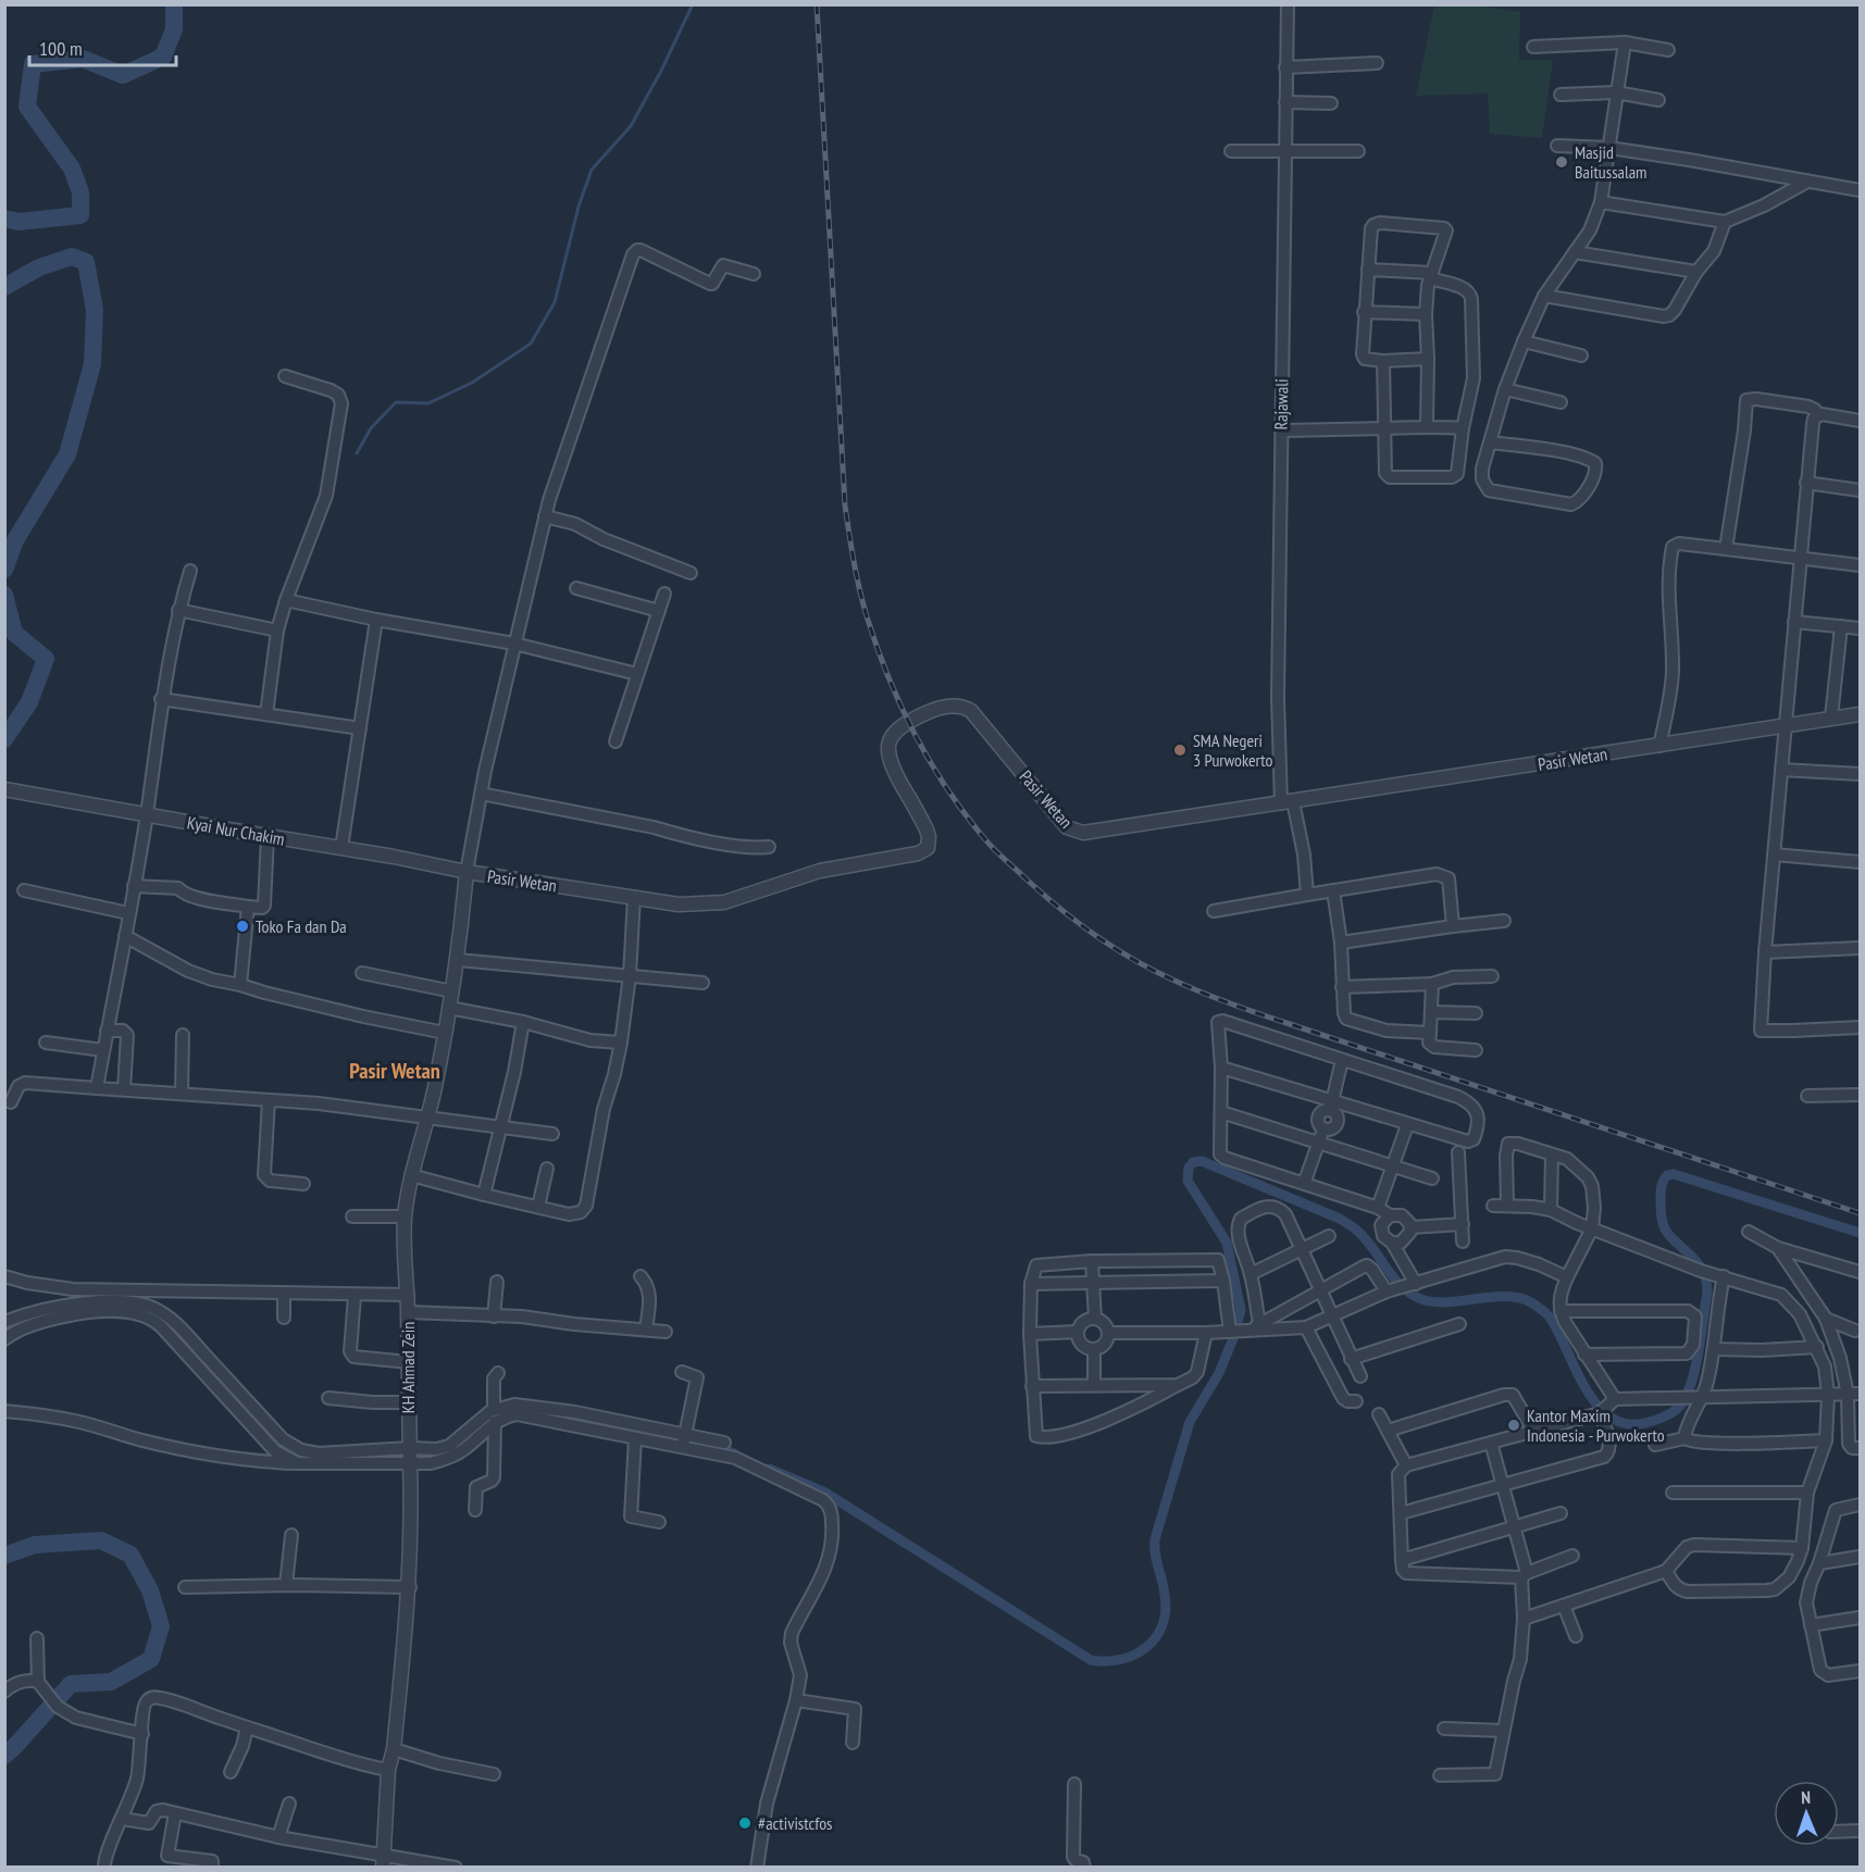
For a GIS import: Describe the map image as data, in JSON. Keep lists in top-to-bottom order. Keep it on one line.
{"streets":{"street":["Rajawali","Pasir Wetan","Kyai Nur Chakim","KH Ahmad Zein"]},"crossings":[["Rajawali","Pasir Wetan"],["Pasir Wetan","Kyai Nur Chakim"],["Pasir Wetan","KH Ahmad Zein"],["Kyai Nur Chakim","KH Ahmad Zein"]],"districts":["Pasir Wetan"],"places":["Masjid Baitussalam","SMA Negeri 3 Purwokerto","Toko Fa dan Da","Kantor Maxim Indonesia - Purwokerto","#activistcfos"],"scale_bar":"100 m","north":"top"}
